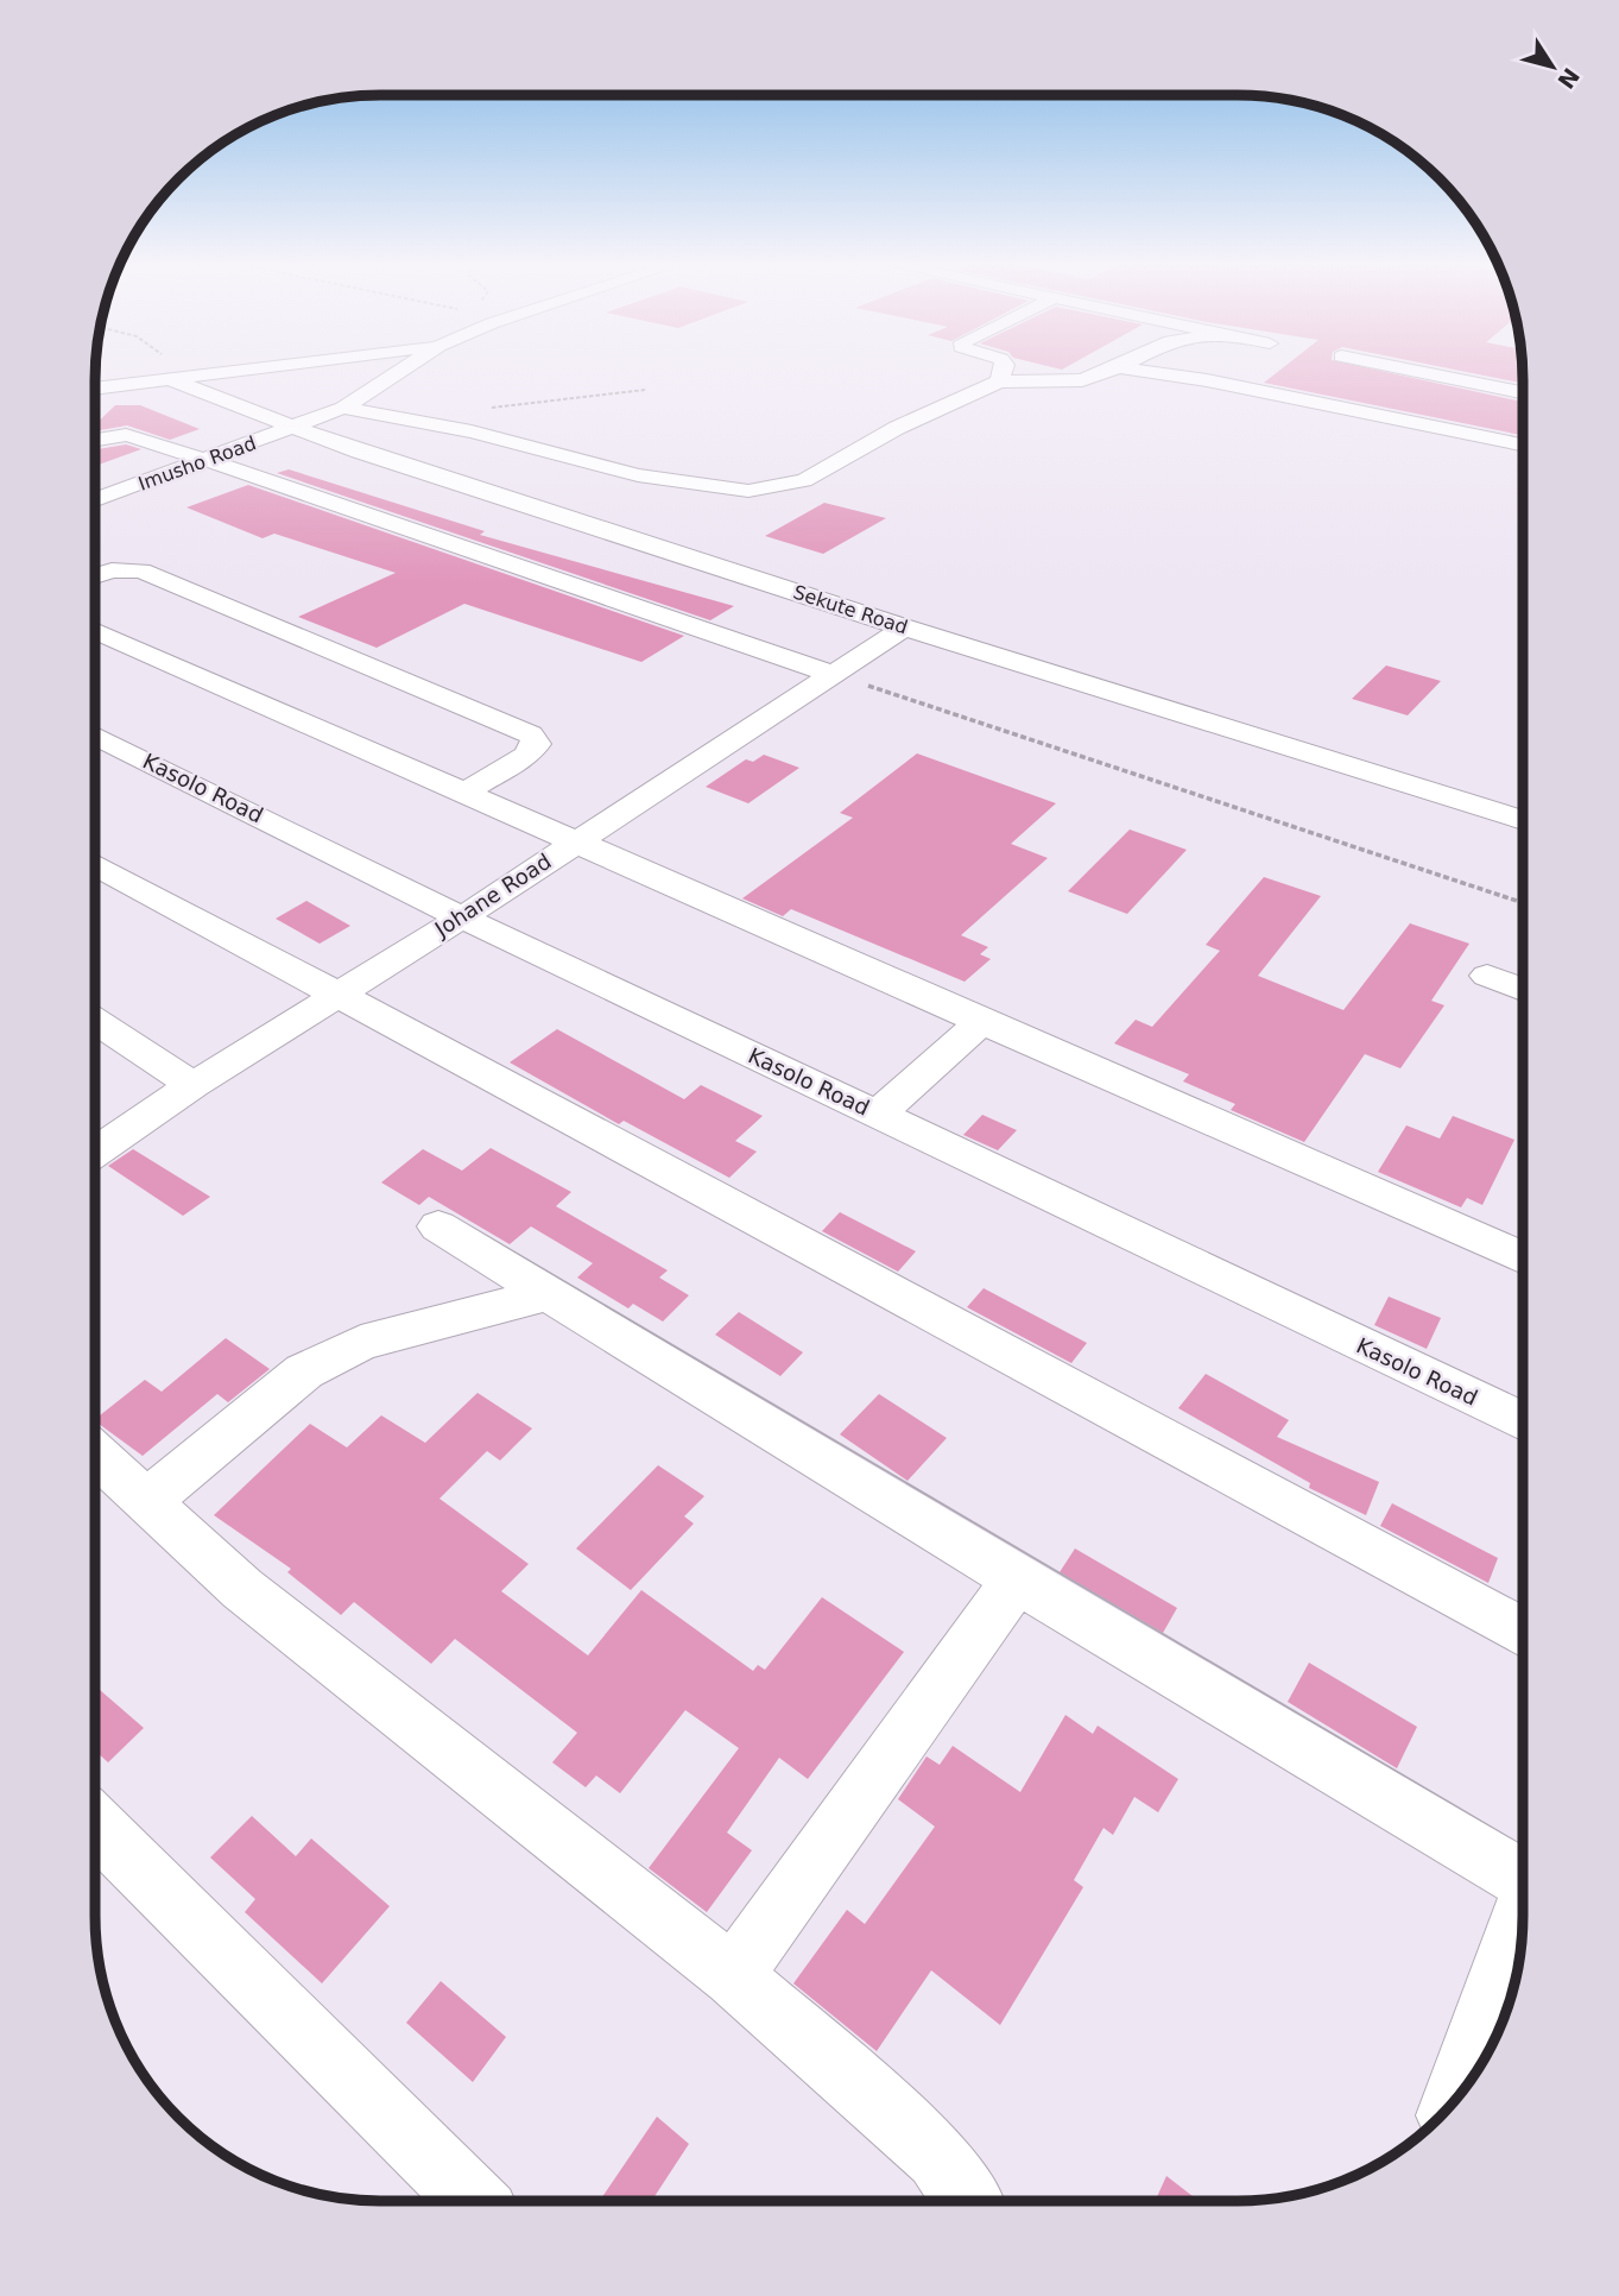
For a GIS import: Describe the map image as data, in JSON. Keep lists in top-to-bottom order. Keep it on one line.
{"streets":{"street":["Imusho Road","Sekute Road","Kasolo Road","Johane Road"]},"crossings":[["Imusho Road","Sekute Road"],["Sekute Road","Johane Road"],["Kasolo Road","Johane Road"]],"north":"bottom right"}
